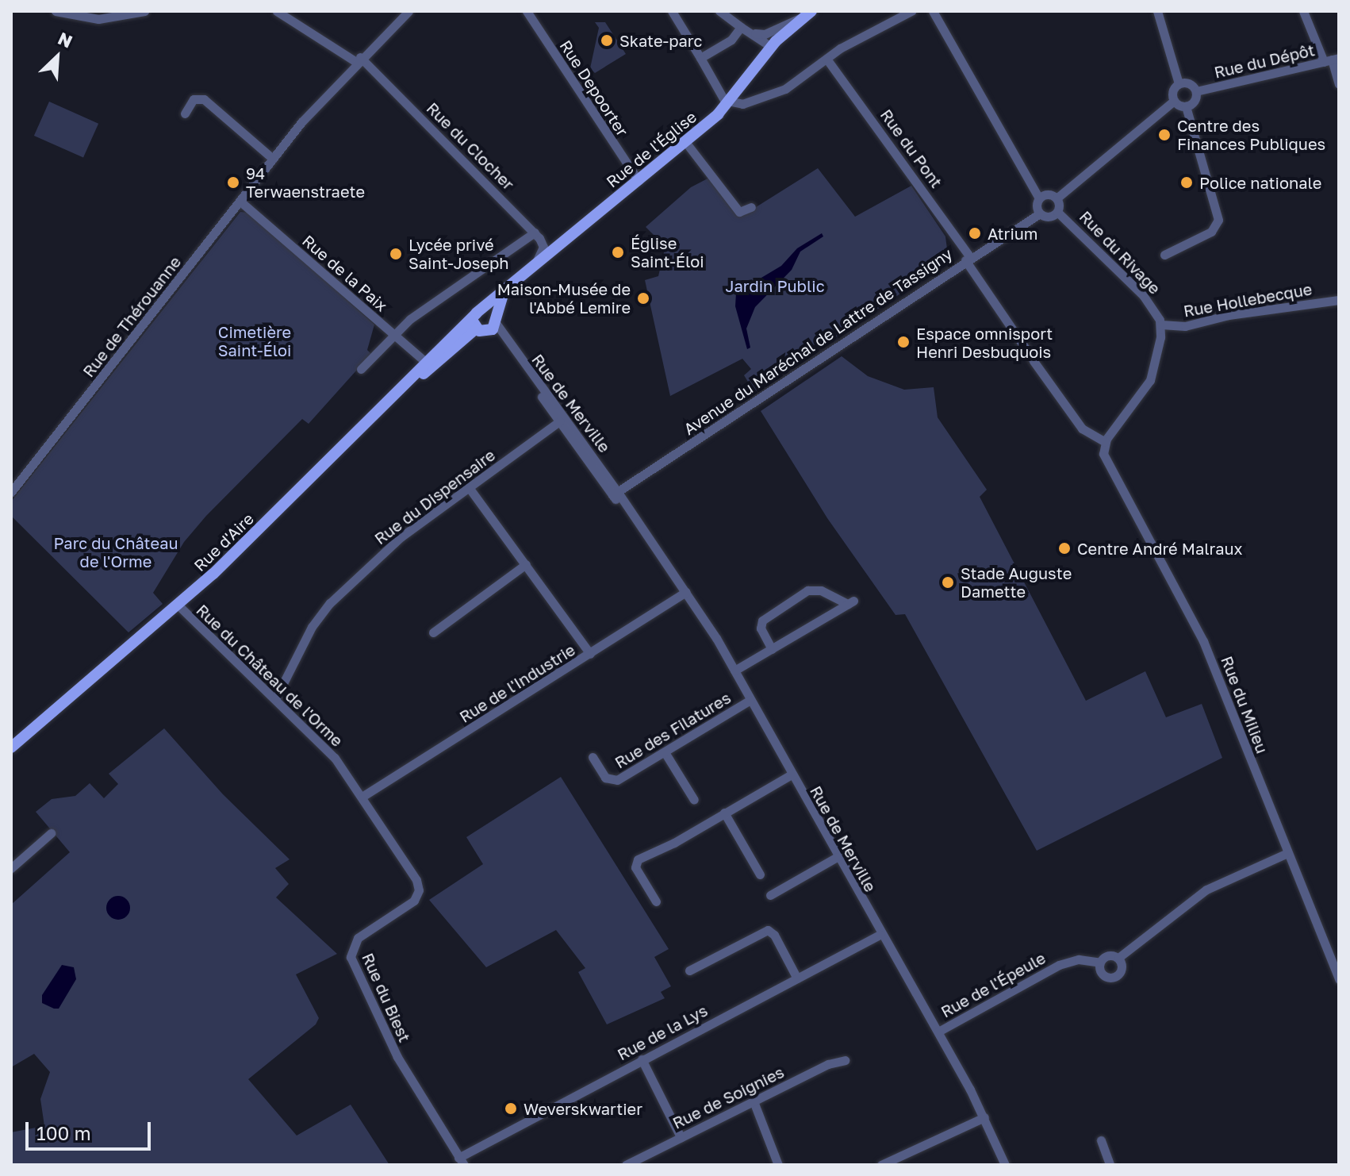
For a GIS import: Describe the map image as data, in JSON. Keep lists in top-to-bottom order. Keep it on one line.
{"streets":{"main road":["Rue de l'Église","Rue d'Aire"],"street":["Rue du Dépôt","Rue Depoorter","Rue du Clocher","Rue du Pont","Rue du Rivage","Rue de la Paix","Rue Hollebecque","Rue de Thérouanne","Avenue du Maréchal de Lattre de Tassigny","Rue de Merville","Rue du Dispensaire","Rue du Château de l'Orme","Rue de l'Industrie","Rue du Milieu","Rue des Filatures","Rue de l'Épeule","Rue du Biest","Rue de la Lys","Rue de Soignies"]},"crossings":[["Rue Depoorter","Rue de l'Église"],["Rue du Clocher","Rue de Thérouanne"],["Rue du Pont","Avenue du Maréchal de Lattre de Tassigny"],["Rue du Pont","Rue du Milieu"],["Rue de l'Église","Rue d'Aire"],["Rue du Rivage","Rue Hollebecque"],["Rue du Rivage","Avenue du Maréchal de Lattre de Tassigny"],["Rue de la Paix","Rue de Thérouanne"],["Rue de la Paix","Rue d'Aire"],["Avenue du Maréchal de Lattre de Tassigny","Rue de Merville"],["Rue de Merville","Rue du Dispensaire"],["Rue de Merville","Rue d'Aire"],["Rue de Merville","Rue de l'Industrie"],["Rue de Merville","Rue des Filatures"],["Rue de Merville","Rue de l'Épeule"],["Rue de Merville","Rue de la Lys"],["Rue du Dispensaire","Rue du Château de l'Orme"],["Rue d'Aire","Rue du Château de l'Orme"],["Rue du Château de l'Orme","Rue de l'Industrie"],["Rue du Château de l'Orme","Rue du Biest"],["Rue de l'Industrie","Rue du Biest"],["Rue du Biest","Rue de la Lys"]],"parks":["Jardin Public","Cimetière Saint-Éloi","Parc du Château de l'Orme"],"places":["Skate-parc","Centre des Finances Publiques","94 Terwaenstraete","Police nationale","Atrium","Église Saint-Éloi","Lycée privé Saint-Joseph","Maison-Musée de l'Abbé Lemire","Espace omnisport Henri Desbuquois","Centre André Malraux","Stade Auguste Damette","Weverskwartier"],"scale_bar":"100 m","north":"top right"}
